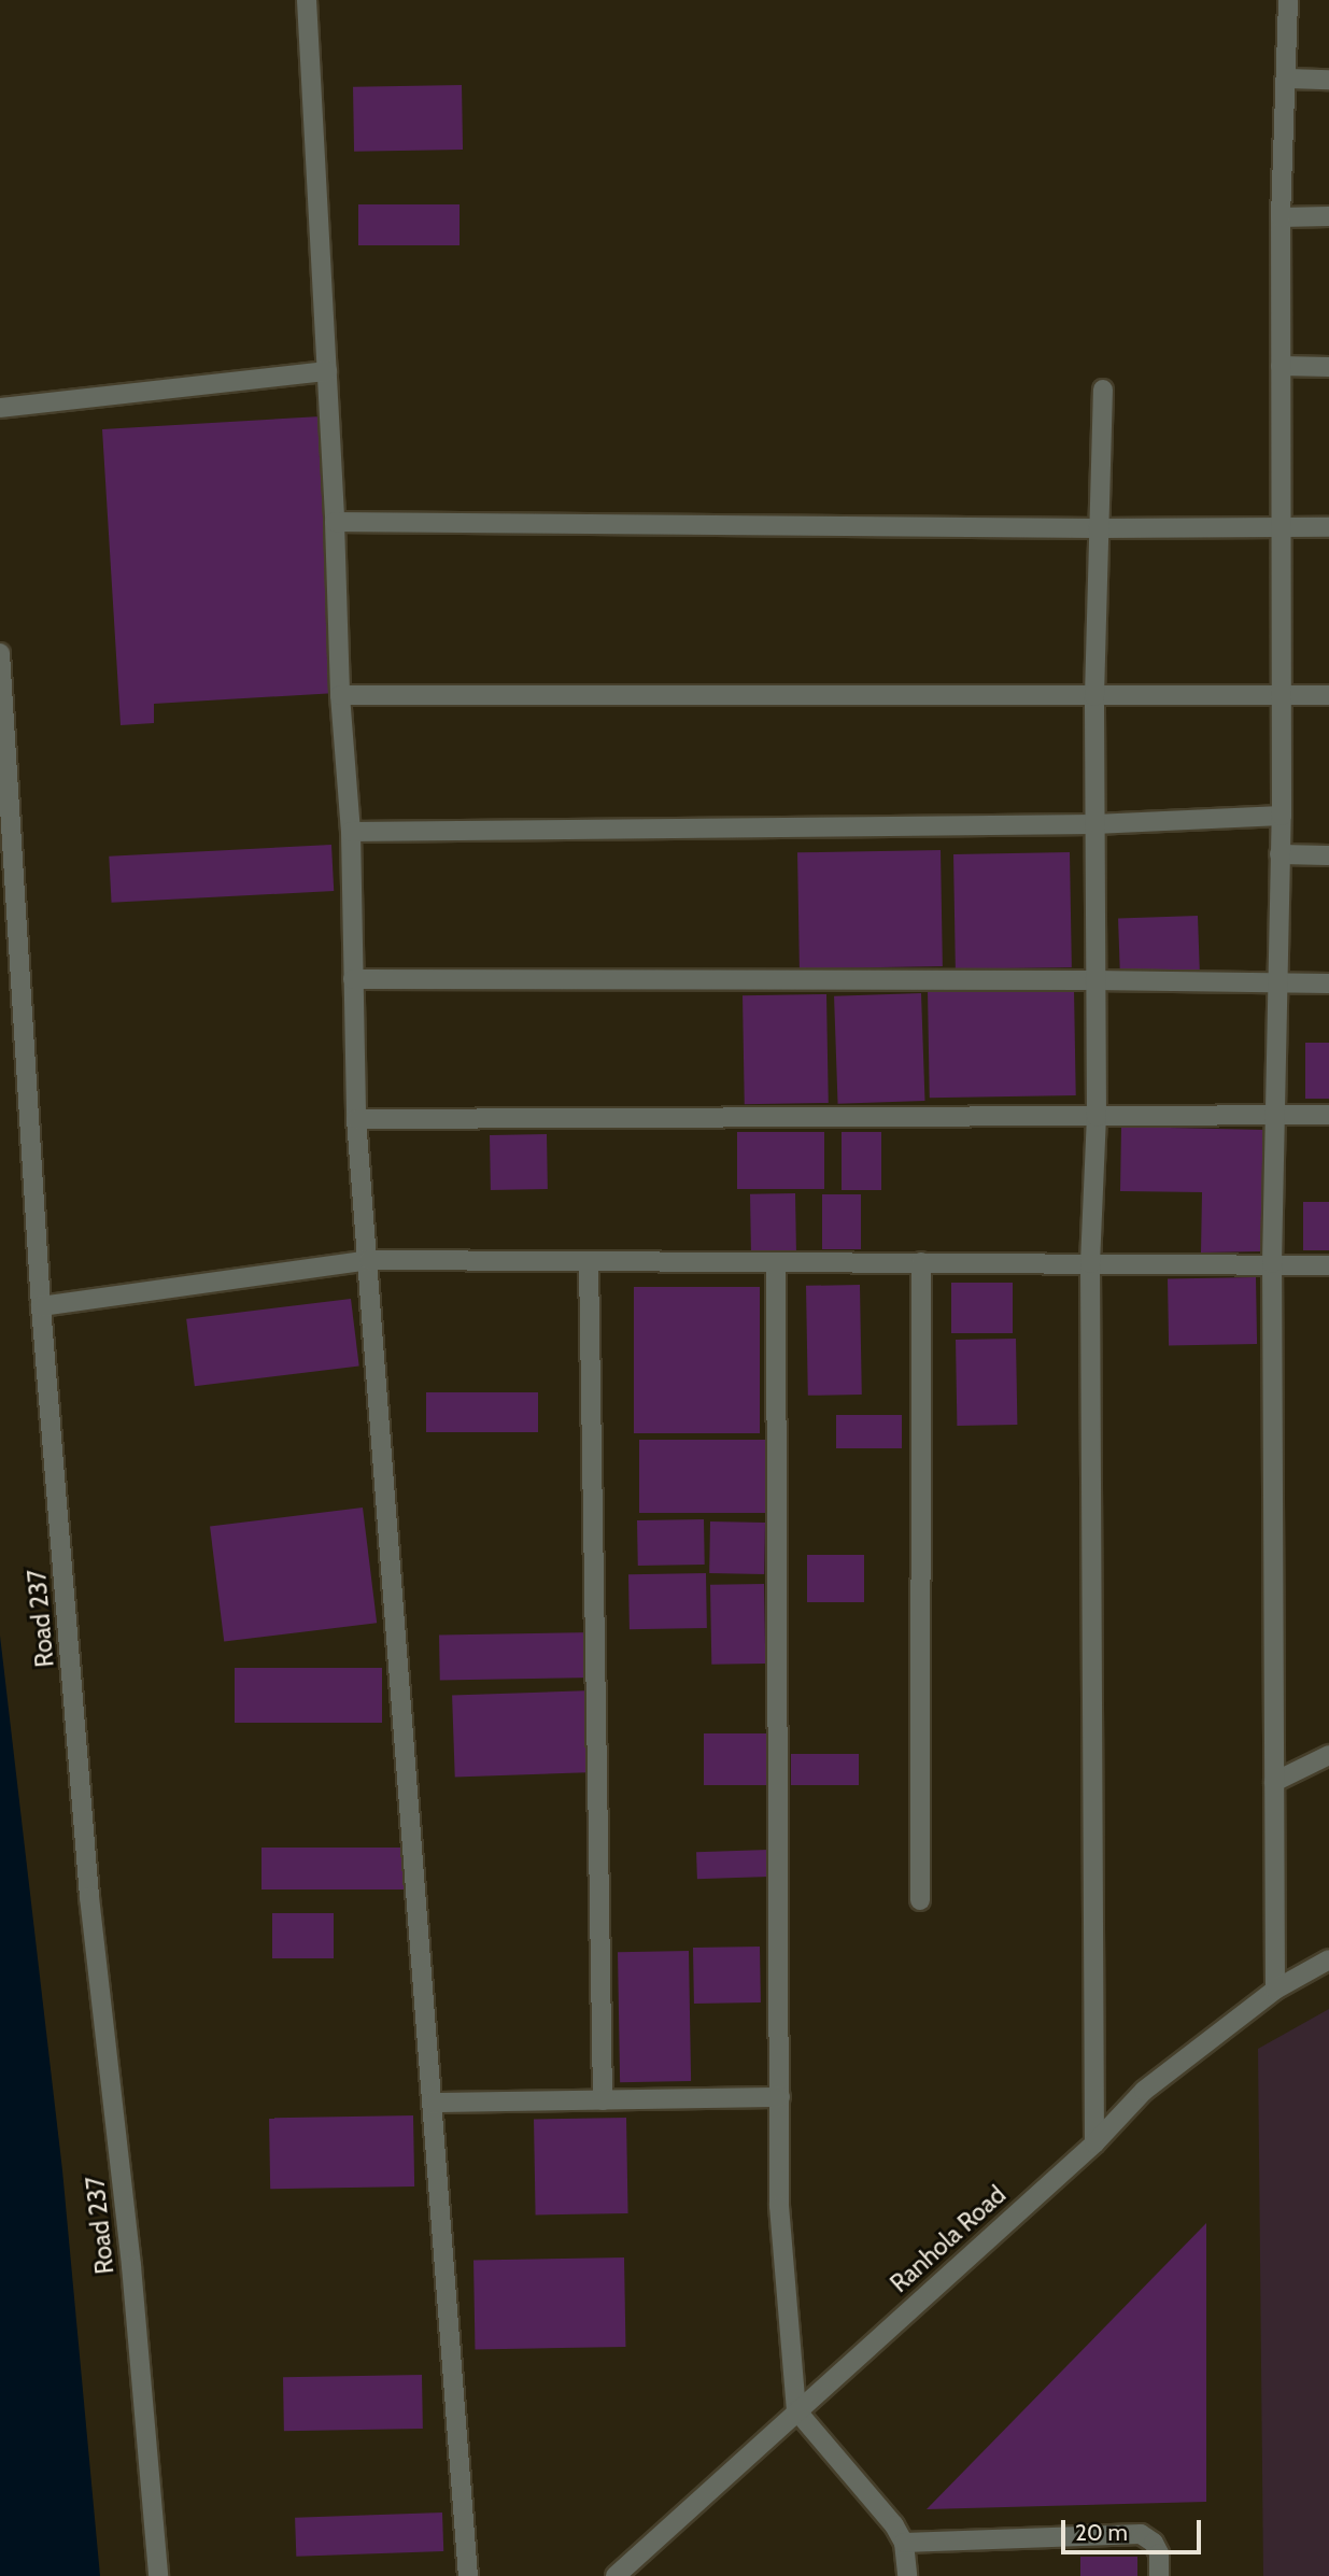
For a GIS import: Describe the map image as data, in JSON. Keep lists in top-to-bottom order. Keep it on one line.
{"streets":{"street":["Road 237","Ranhola Road"]},"scale_bar":"20 m"}
